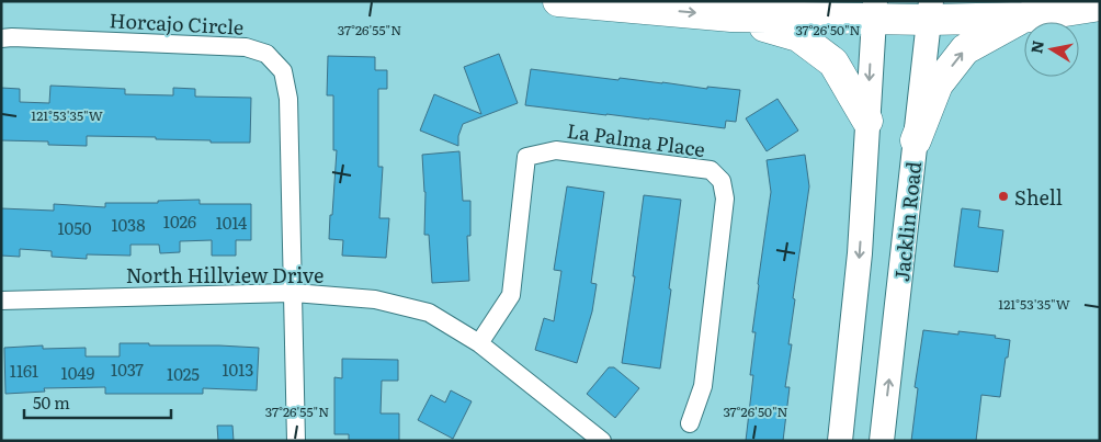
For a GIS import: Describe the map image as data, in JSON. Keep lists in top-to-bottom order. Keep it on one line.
{"streets":{"main road":["Jacklin Road"],"street":["Horcajo Circle","La Palma Place","North Hillview Drive"]},"crossings":[["Horcajo Circle","North Hillview Drive"],["La Palma Place","North Hillview Drive"]],"places":["Shell"],"house_numbers":["1026","1014","1038","1050","1037","1013","1161","1049","1025"],"scale_bar":"50 m","north":"left","coordinates":["37°26'55\"N","37°26'50\"N","121°53'35\"W"]}
